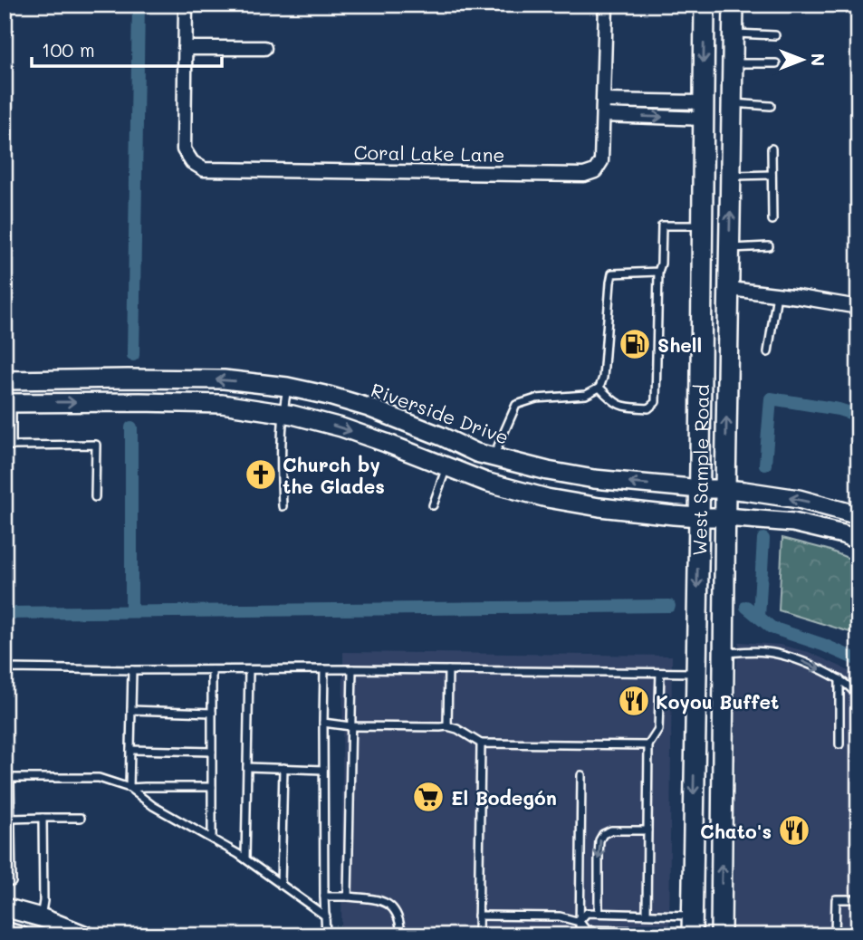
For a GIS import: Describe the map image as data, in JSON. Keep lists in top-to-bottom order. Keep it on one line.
{"streets":{"main road":["West Sample Road"],"street":["Coral Lake Lane","Riverside Drive"]},"crossings":[["Riverside Drive","West Sample Road"]],"places":{"fuel station":["Shell"],"church":["Church by the Glades"],"restaurant":["Koyou Buffet","Chato's"],"supermarket":["El Bodegón"]},"scale_bar":"100 m","north":"right"}
